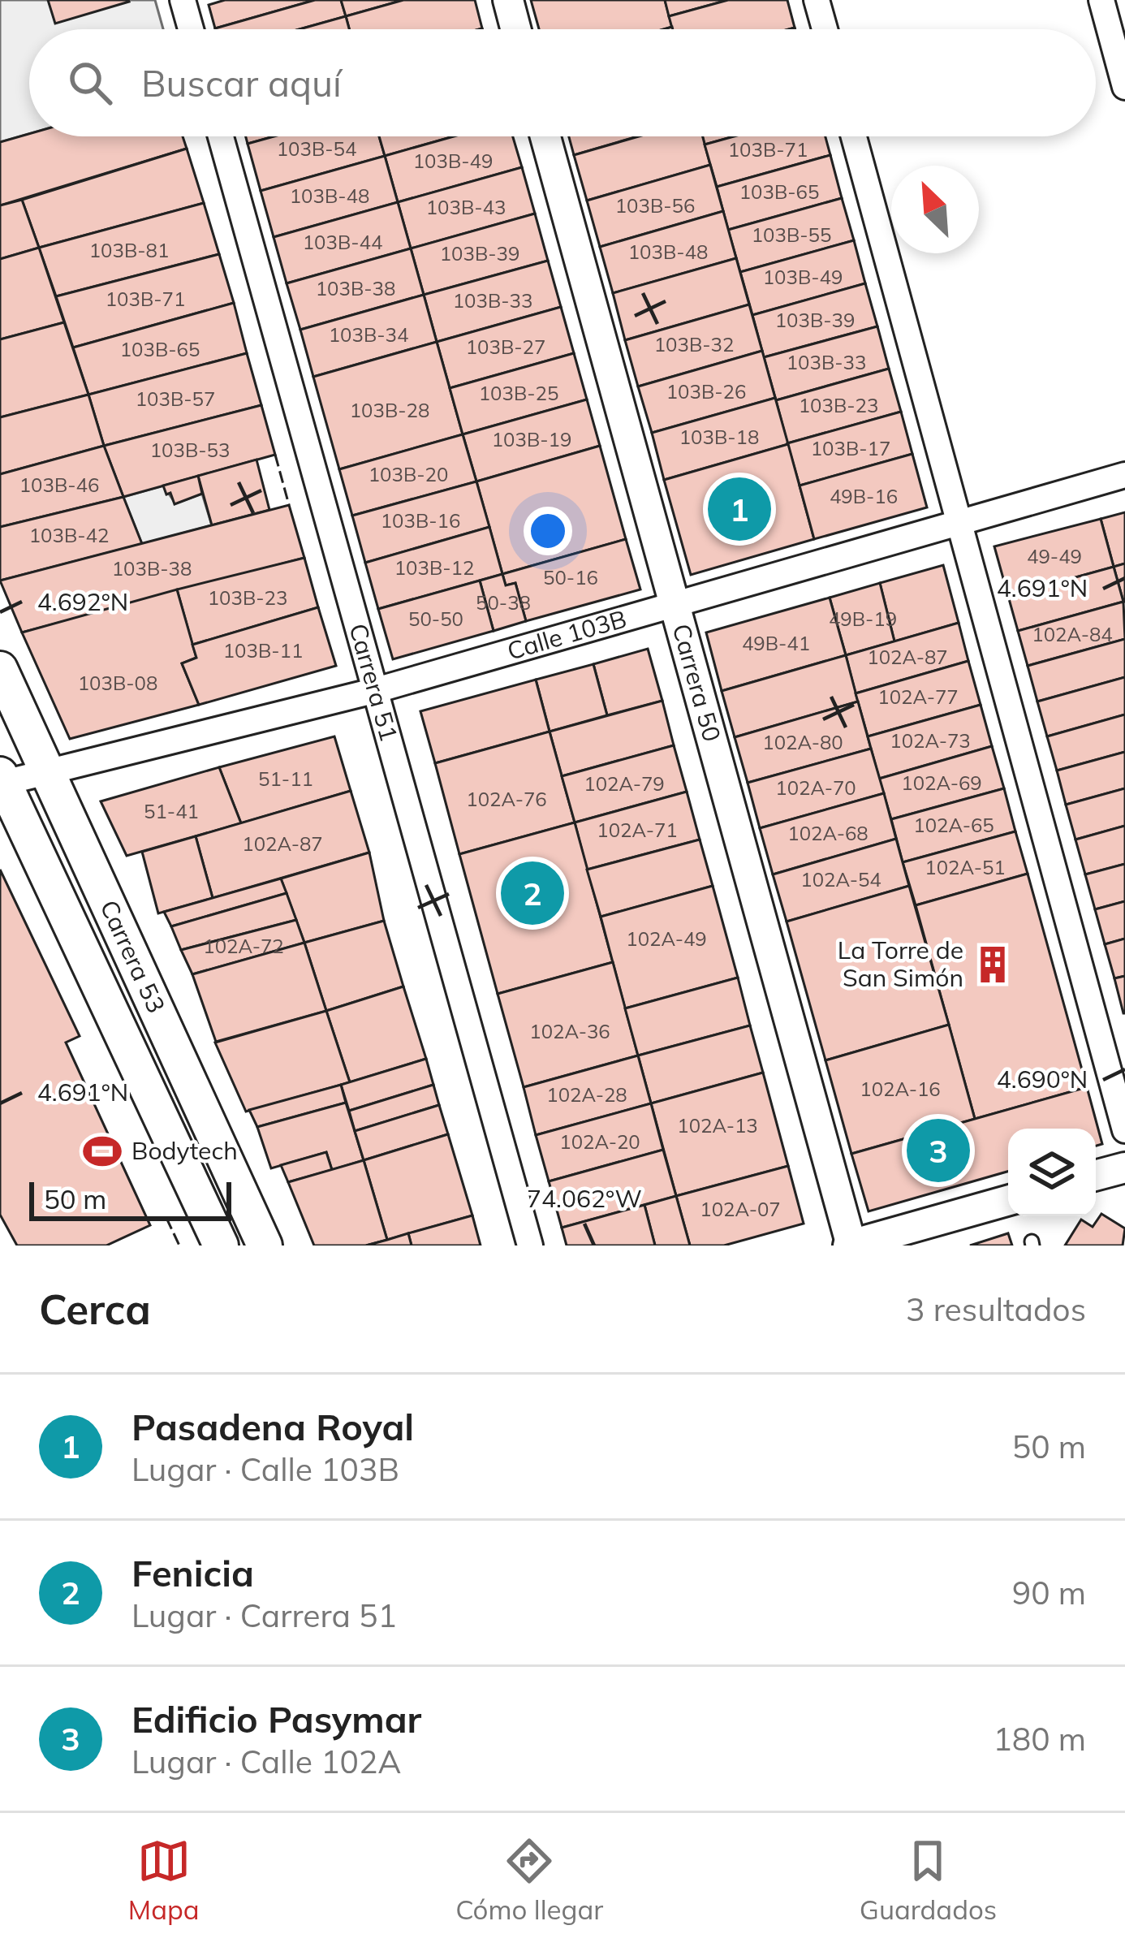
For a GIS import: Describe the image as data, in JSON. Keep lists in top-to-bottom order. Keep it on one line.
{"streets":{"main road":["Carrera 53"],"street":["Calle 103B","Carrera 51","Carrera 50"]},"crossings":[["Calle 103B","Carrera 51"],["Calle 103B","Carrera 50"],["Calle 103B","Carrera 53"]],"places":{"building":["La Torre de San Simón"],"sports":["Bodytech"]},"house_numbers":["103B-54","103B-71","103B-49","103B-65","103B-48","103B-56","103B-43","103B-55","103B-44","103B-81","103B-48","103B-39","103B-49","103B-38","103B-71","103B-33","103B-39","103B-34","103B-32","103B-27","103B-65","103B-33","103B-26","103B-25","103B-57","103B-23","103B-28","103B-18","103B-19","103B-17","103B-53","103B-20","103B-46","49B-16","103B-16","103B-42","49-49","103B-12","103B-38","50-16","103B-23","50-38","50-50","49B-19","102A-84","49B-41","103B-11","102A-87","103B-08","102A-77","102A-73","102A-80","51-11","102A-69","102A-79","102A-70","102A-76","51-41","102A-65","102A-71","102A-68","102A-87","102A-51","102A-54","102A-49","102A-72","102A-36","102A-16","102A-28","102A-13","102A-20","102A-07"],"scale_bar":"50 m","north":"top left","page":{"search":"Buscar aquí","pins":["1","2","3"],"scale":"50 m","heading":["Cerca","3 resultados"],"list":[{"mark":"1","name":"Pasadena Royal","note":"Lugar · Calle 103B","value":"50 m"},{"mark":"2","name":"Fenicia","note":"Lugar · Carrera 51","value":"90 m"},{"mark":"3","name":"Edificio Pasymar","note":"Lugar · Calle 102A","value":"180 m"}],"nav":["Mapa","Cómo llegar","Guardados"]},"coordinates":["4.691°N","4.692°N","4.690°N","74.062°W"]}
